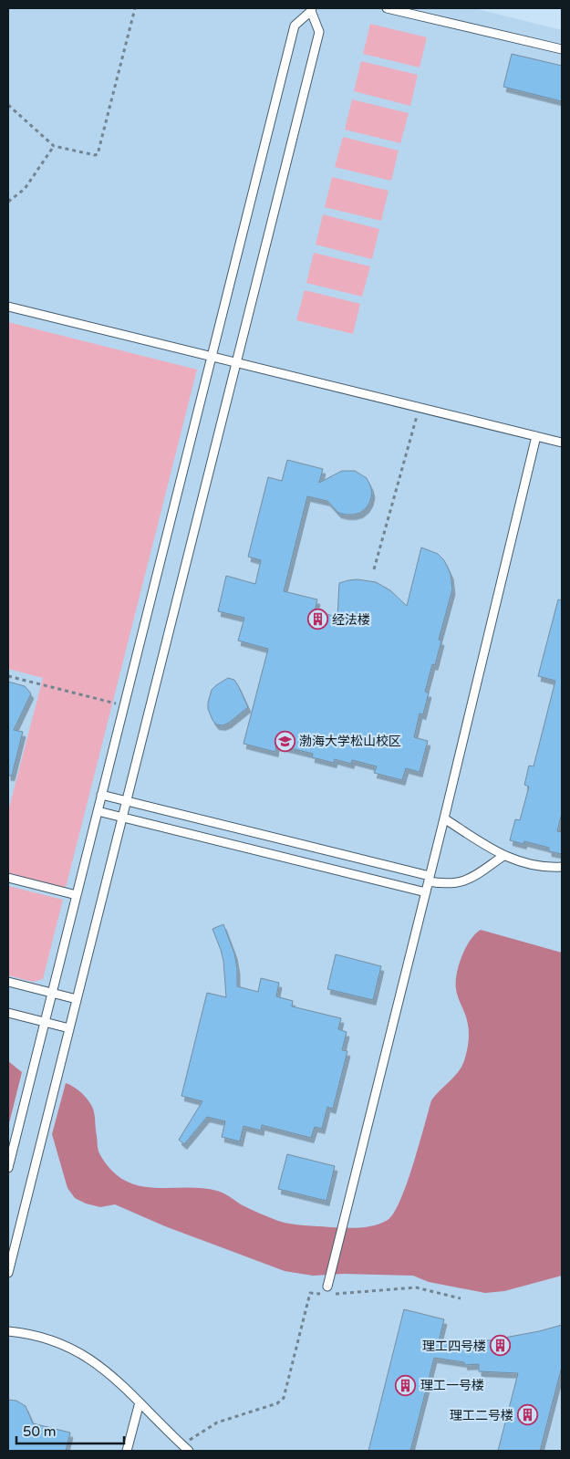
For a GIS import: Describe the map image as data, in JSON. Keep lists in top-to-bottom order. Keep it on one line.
{"places":{"building":["经法楼","理工四号楼","理工一号楼","理工二号楼"],"school or university":["渤海大学松山校区"]},"scale_bar":"50 m"}
